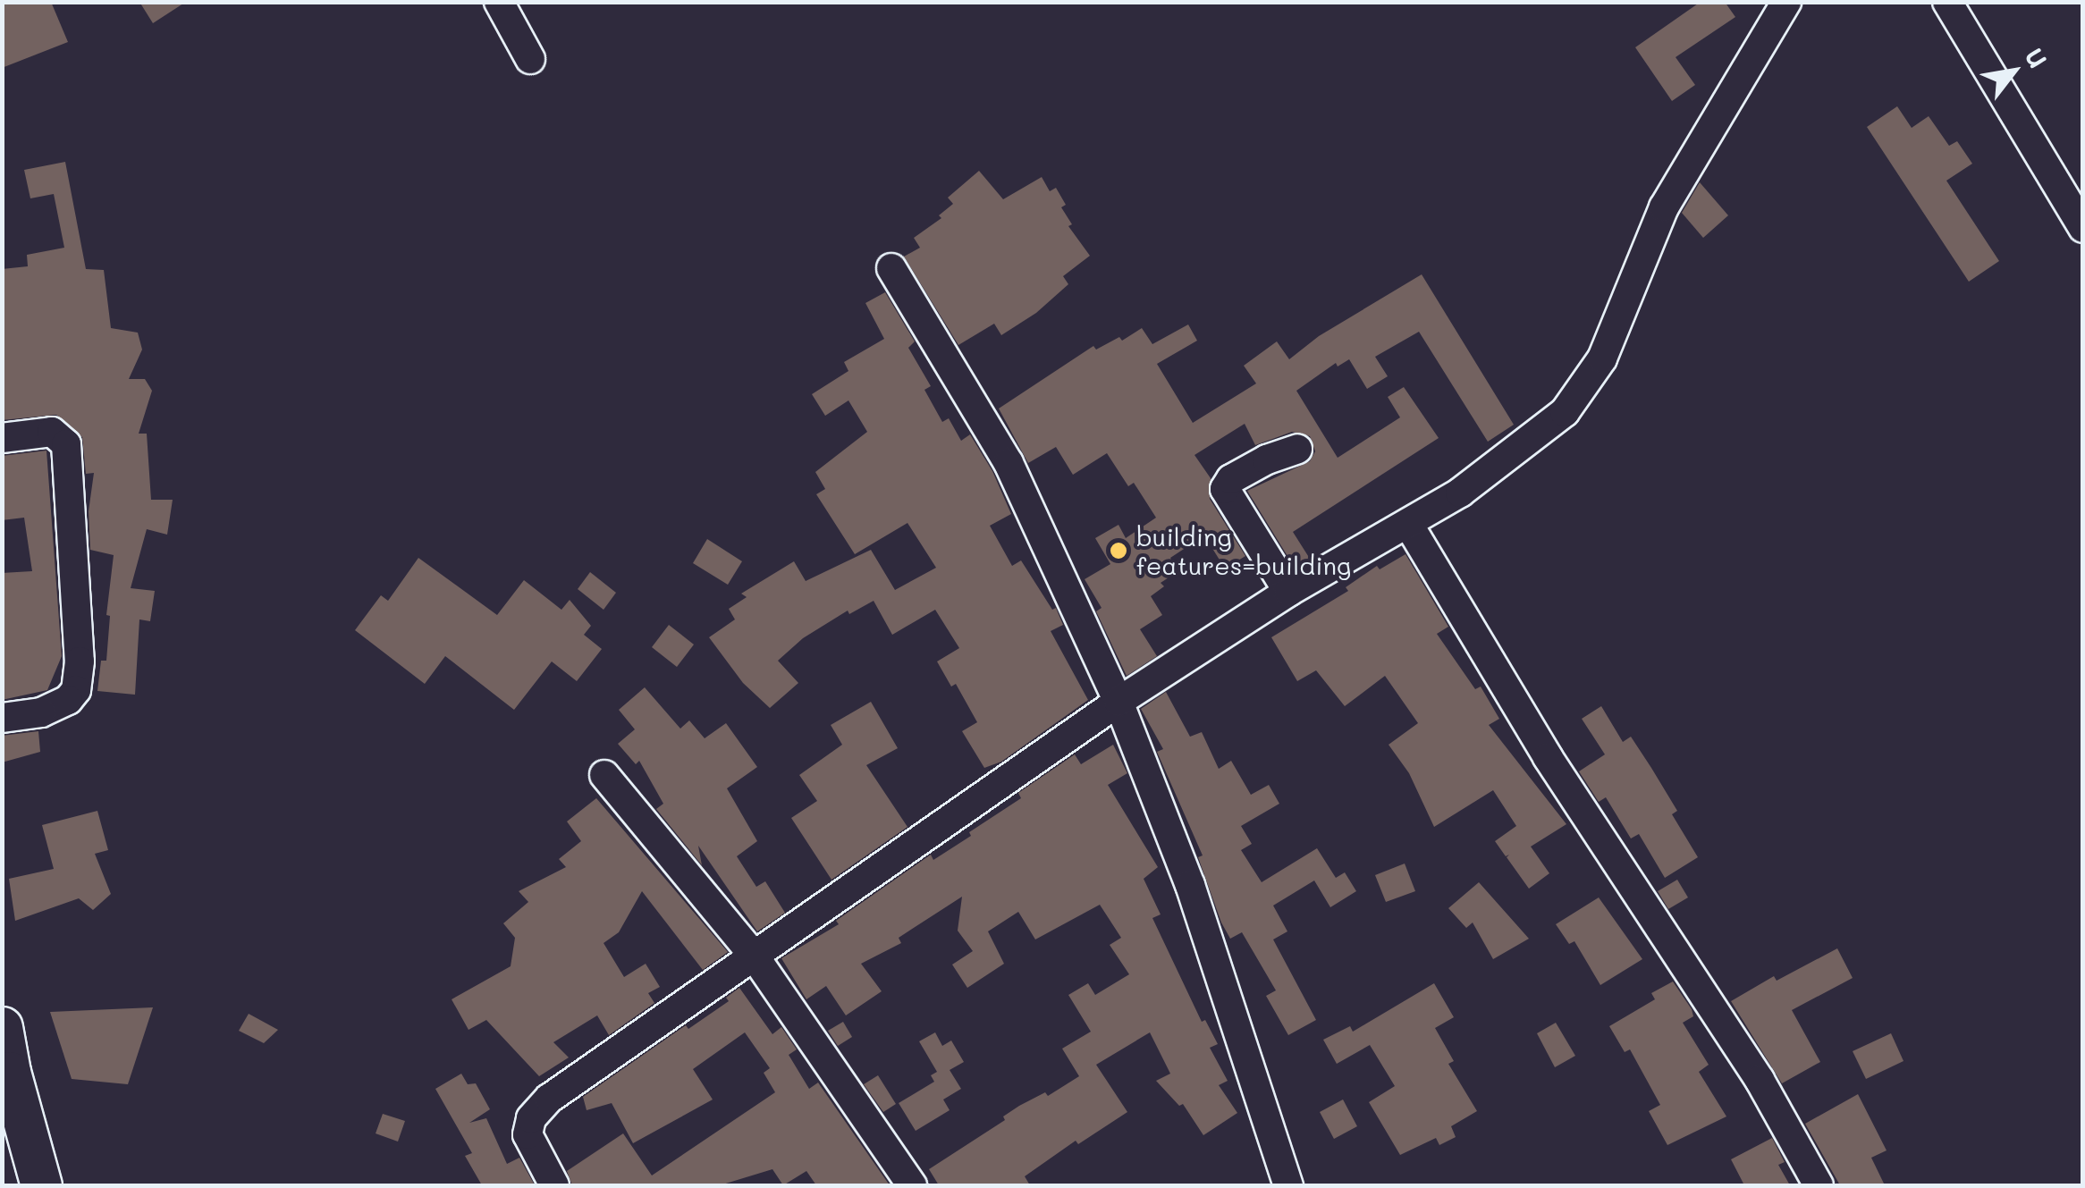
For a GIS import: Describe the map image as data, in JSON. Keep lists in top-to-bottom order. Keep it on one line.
{"places":["building features=building"],"north":"top right"}
